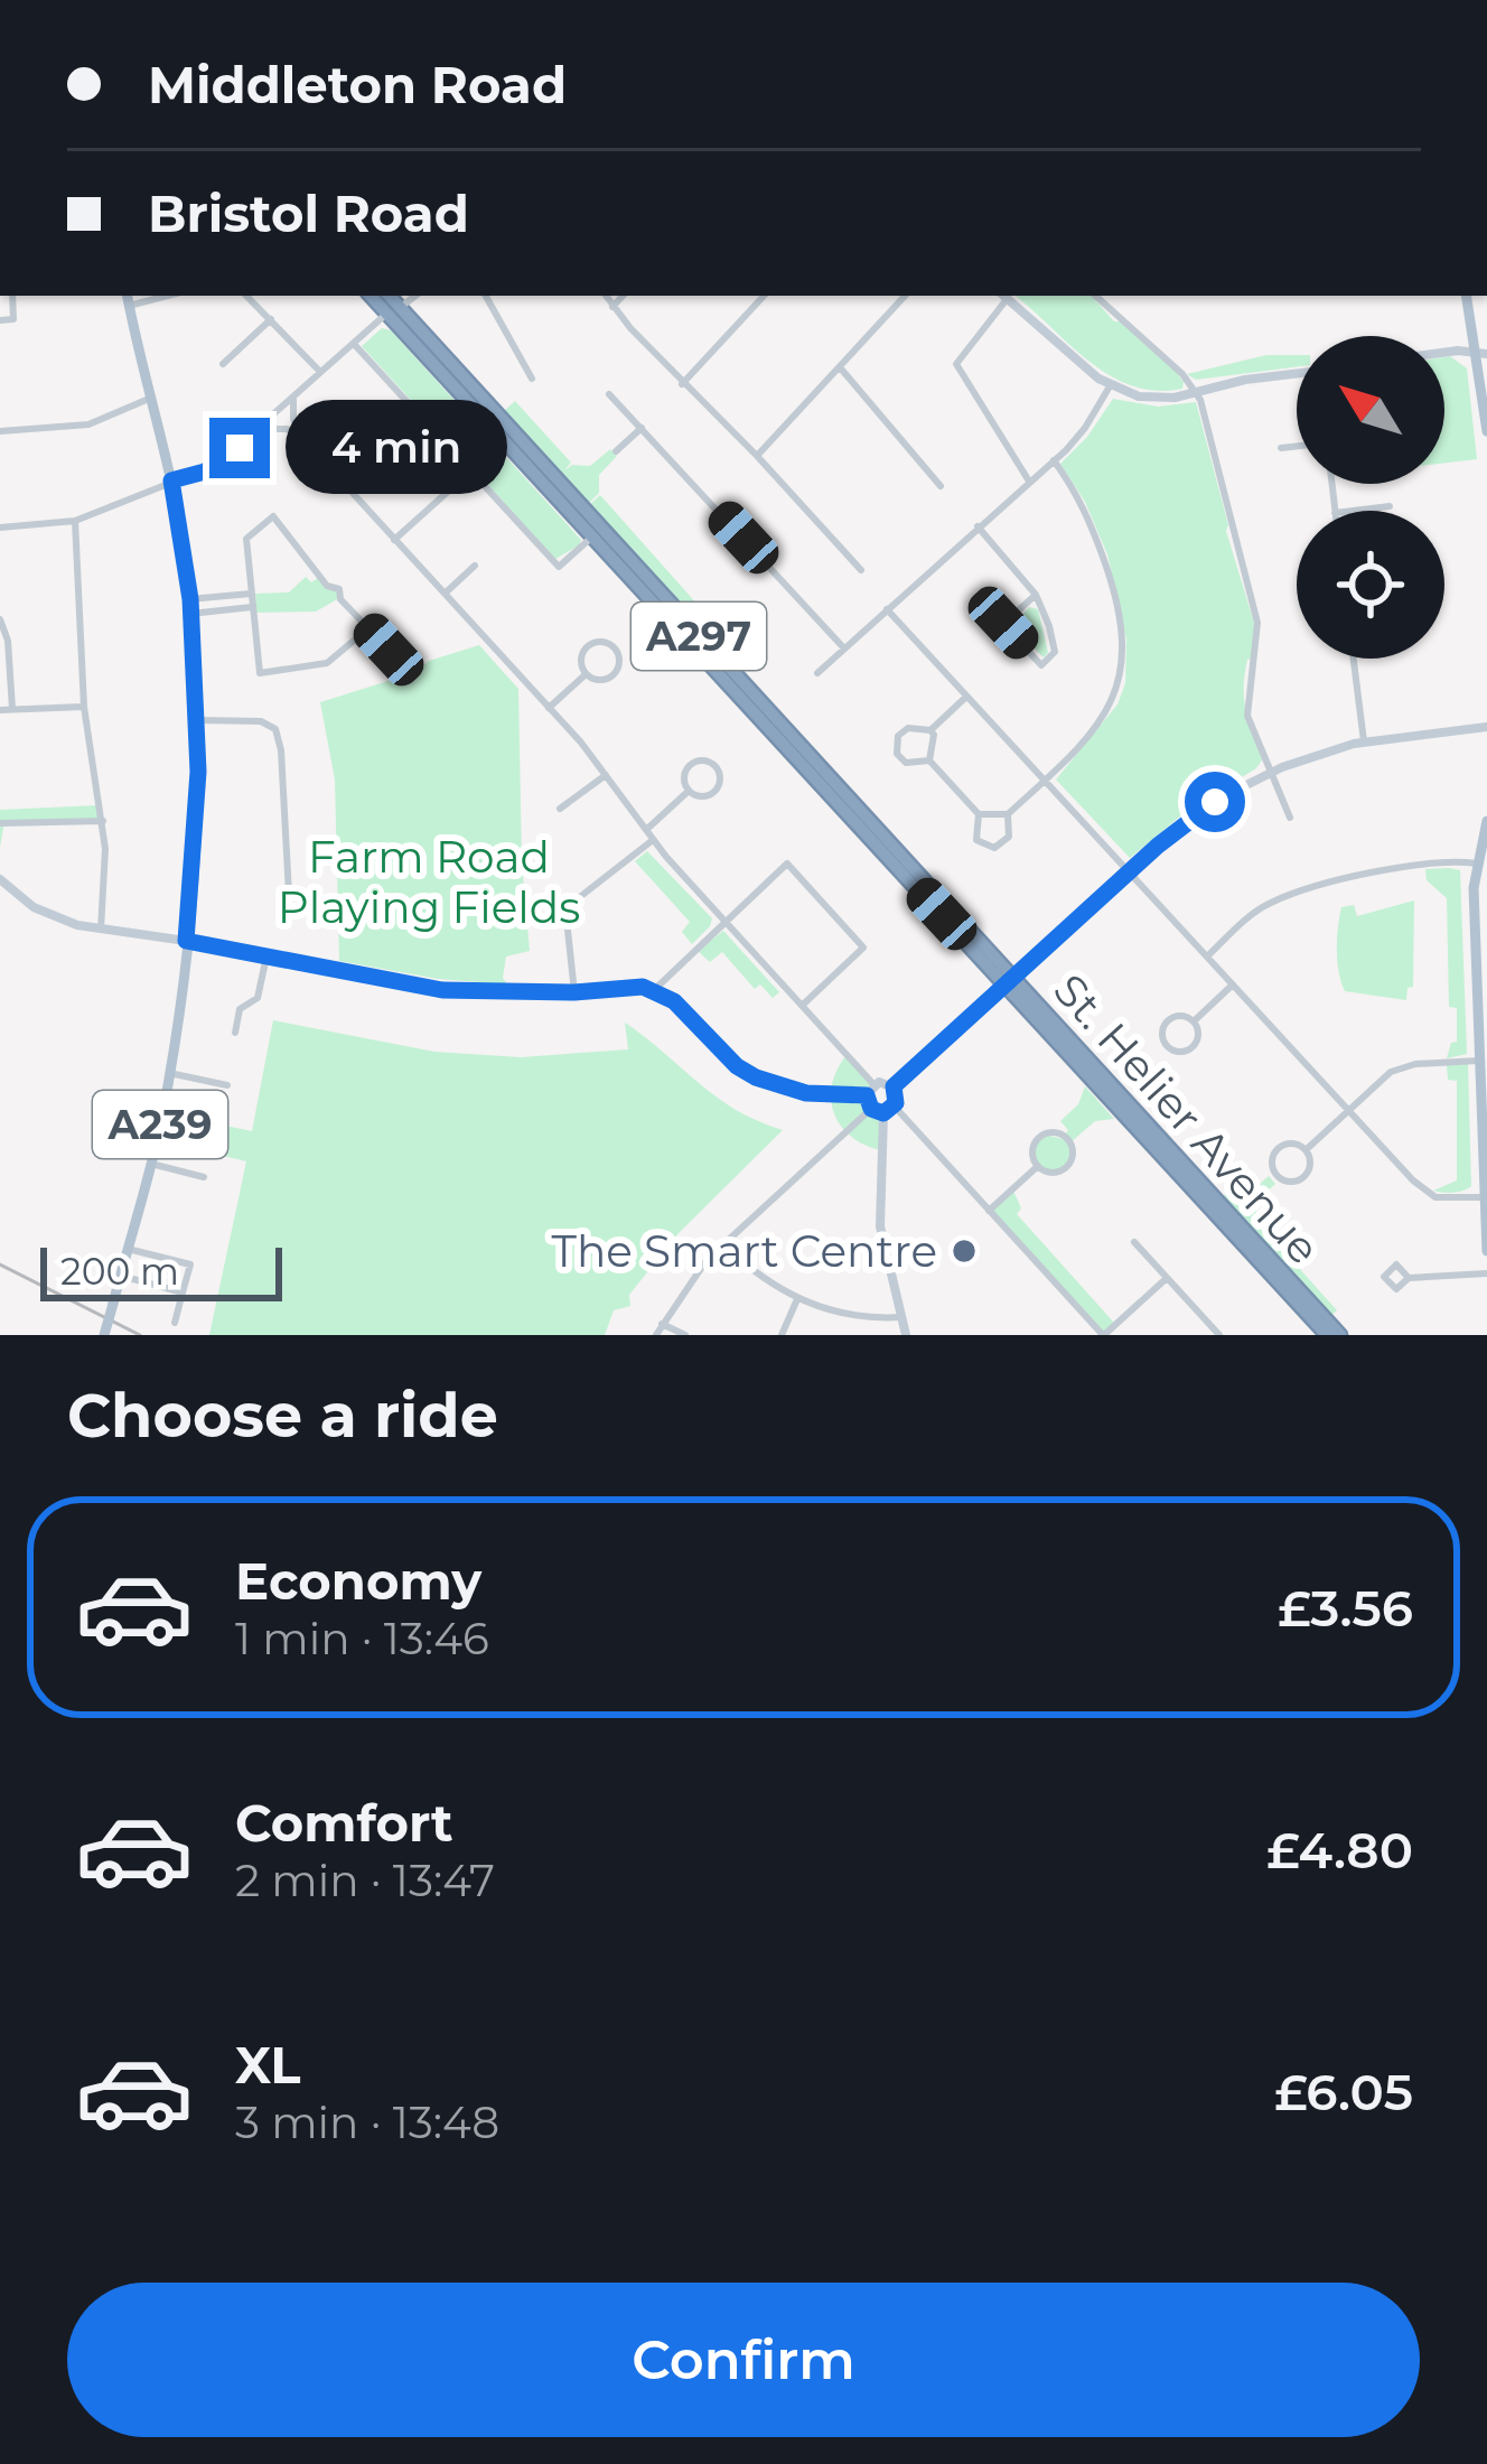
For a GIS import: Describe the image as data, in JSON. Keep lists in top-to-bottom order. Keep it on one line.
{"streets":{"highway":["A297","St. Helier Avenue"],"main road":["A239"]},"parks":["Farm Road Playing Fields"],"places":["The Smart Centre"],"scale_bar":"200 m","north":"top left","page":{"banner":["Middleton Road","Bristol Road"],"bubble":"4 min","scale":"200 m","heading":"Choose a ride","list":[{"name":"Economy","note":"1 min · 13:46","value":"£3.56"},{"name":"Comfort","note":"2 min · 13:47","value":"£4.80"},{"name":"XL","note":"3 min · 13:48","value":"£6.05"}],"buttons":"Confirm"}}
